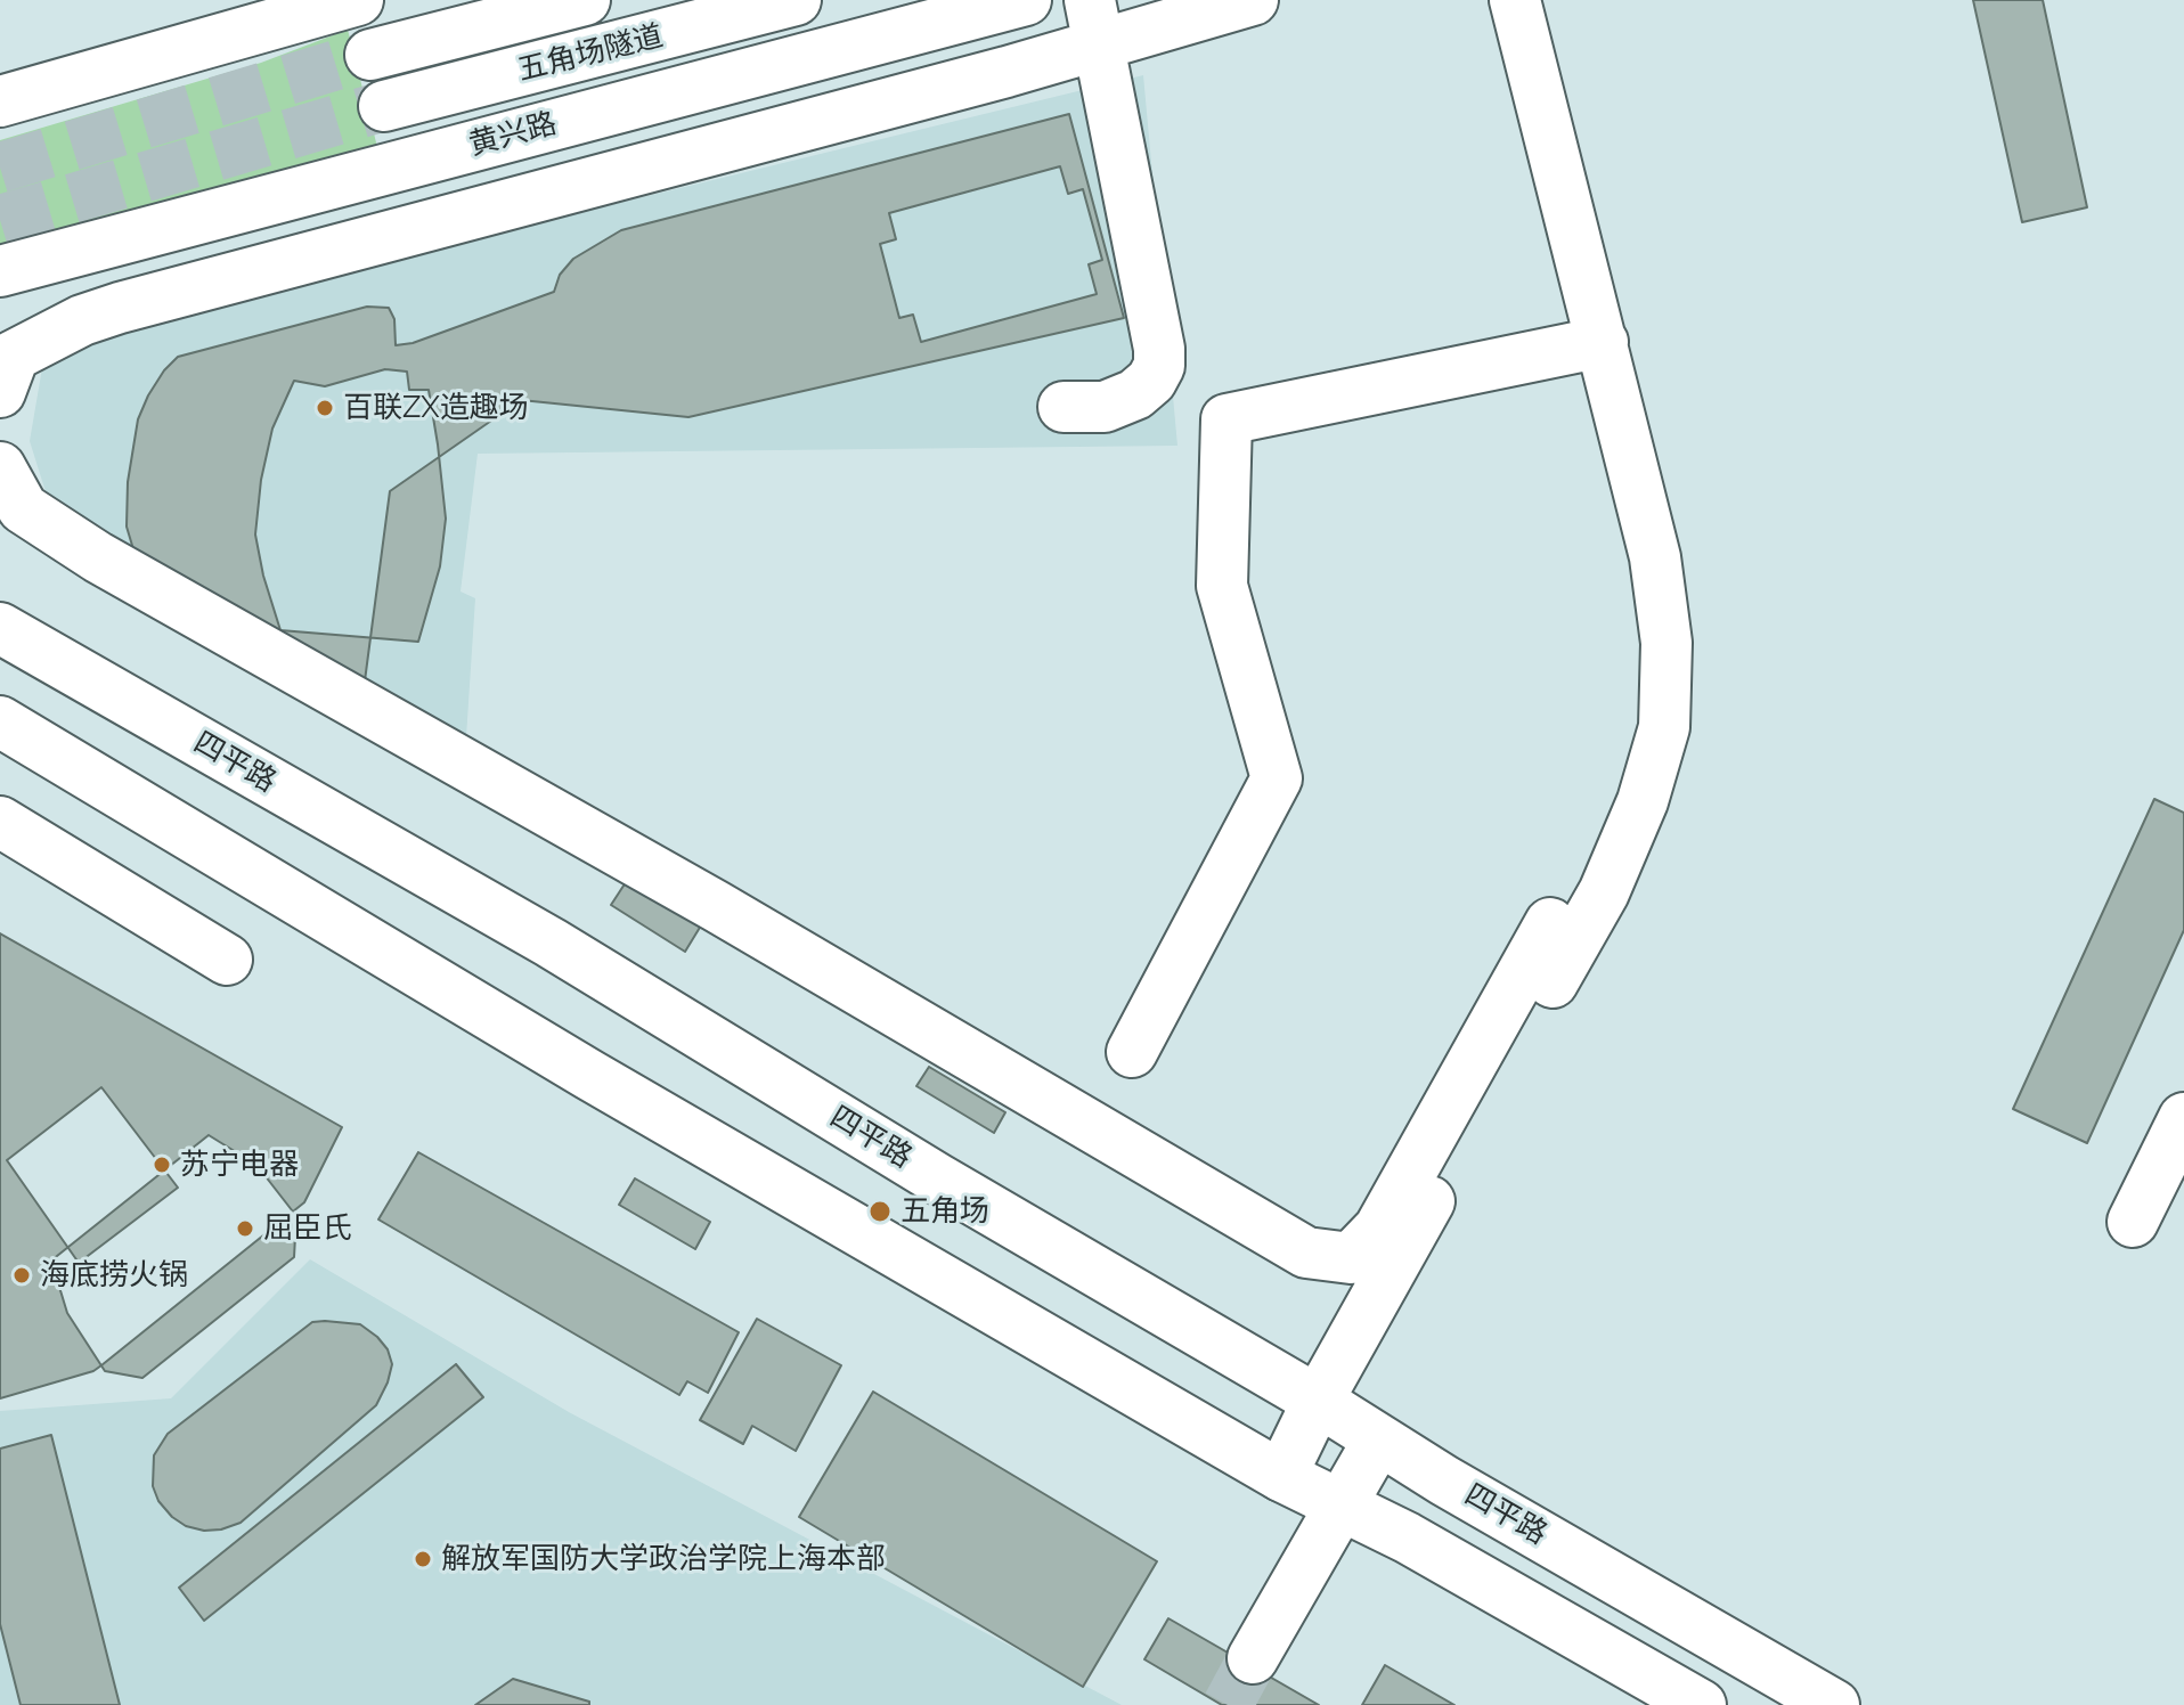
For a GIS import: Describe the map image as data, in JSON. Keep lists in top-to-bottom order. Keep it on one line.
{"streets":{"main road":["五角场隧道","黄兴路","四平路"]},"places":["百联ZX造趣场","苏宁电器","五角场","屈臣氏","海底捞火锅","解放军国防大学政治学院上海本部"]}
